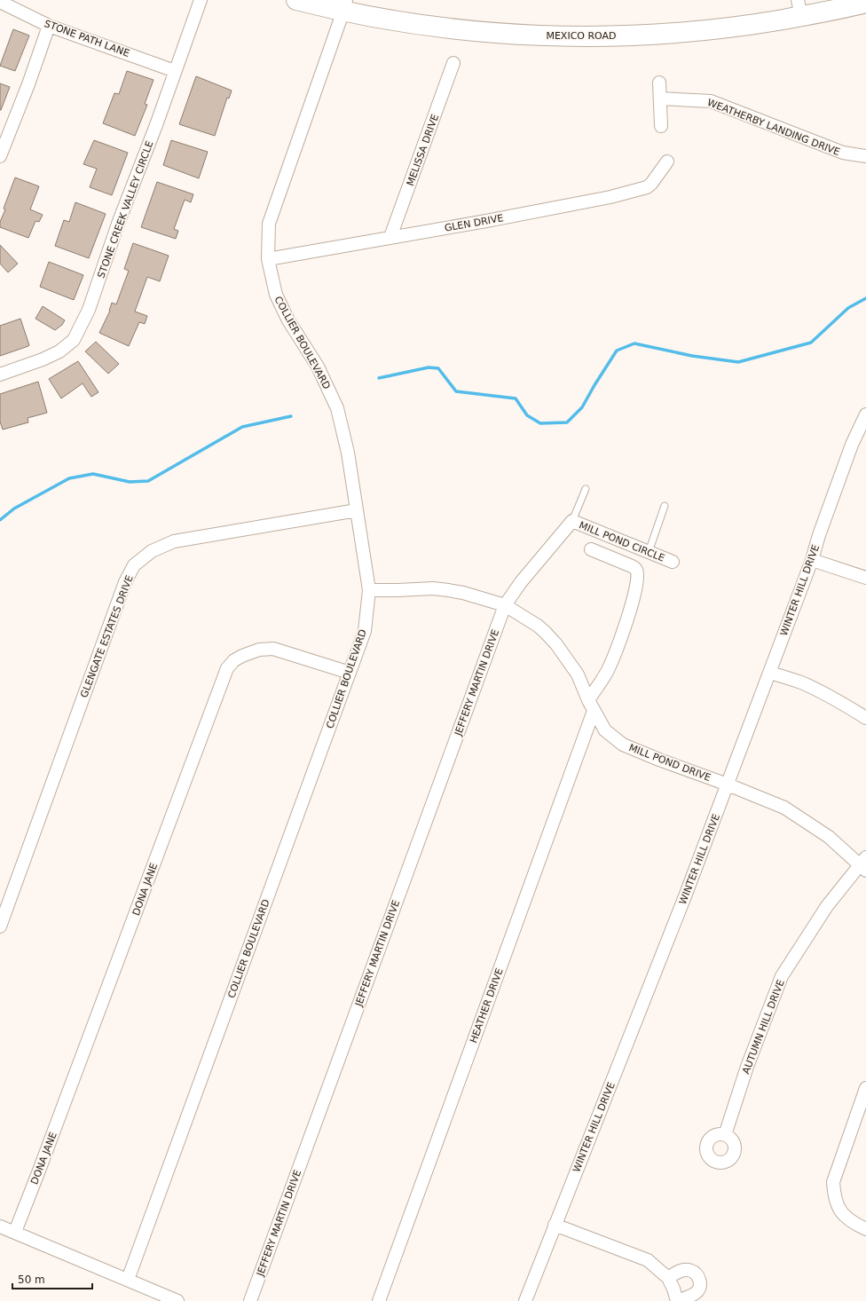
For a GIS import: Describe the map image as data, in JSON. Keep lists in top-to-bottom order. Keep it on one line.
{"streets":{"main road":["MEXICO ROAD"],"street":["STONE PATH LANE","WEATHERBY LANDING DRIVE","MELISSA DRIVE","STONE CREEK VALLEY CIRCLE","GLEN DRIVE","COLLIER BOULEVARD","MILL POND CIRCLE","WINTER HILL DRIVE","GLENGATE ESTATES DRIVE","JEFFERY MARTIN DRIVE","MILL POND DRIVE","DONA JANE","HEATHER DRIVE","AUTUMN HILL DRIVE"]},"crossings":[["MEXICO ROAD","COLLIER BOULEVARD"],["STONE PATH LANE","STONE CREEK VALLEY CIRCLE"],["MELISSA DRIVE","GLEN DRIVE"],["GLEN DRIVE","COLLIER BOULEVARD"],["COLLIER BOULEVARD","GLENGATE ESTATES DRIVE"],["COLLIER BOULEVARD","MILL POND DRIVE"],["COLLIER BOULEVARD","DONA JANE"],["MILL POND CIRCLE","JEFFERY MARTIN DRIVE"],["MILL POND CIRCLE","MILL POND DRIVE"],["WINTER HILL DRIVE","MILL POND DRIVE"],["JEFFERY MARTIN DRIVE","MILL POND DRIVE"],["MILL POND DRIVE","HEATHER DRIVE"],["MILL POND DRIVE","AUTUMN HILL DRIVE"]],"scale_bar":"50 m"}
